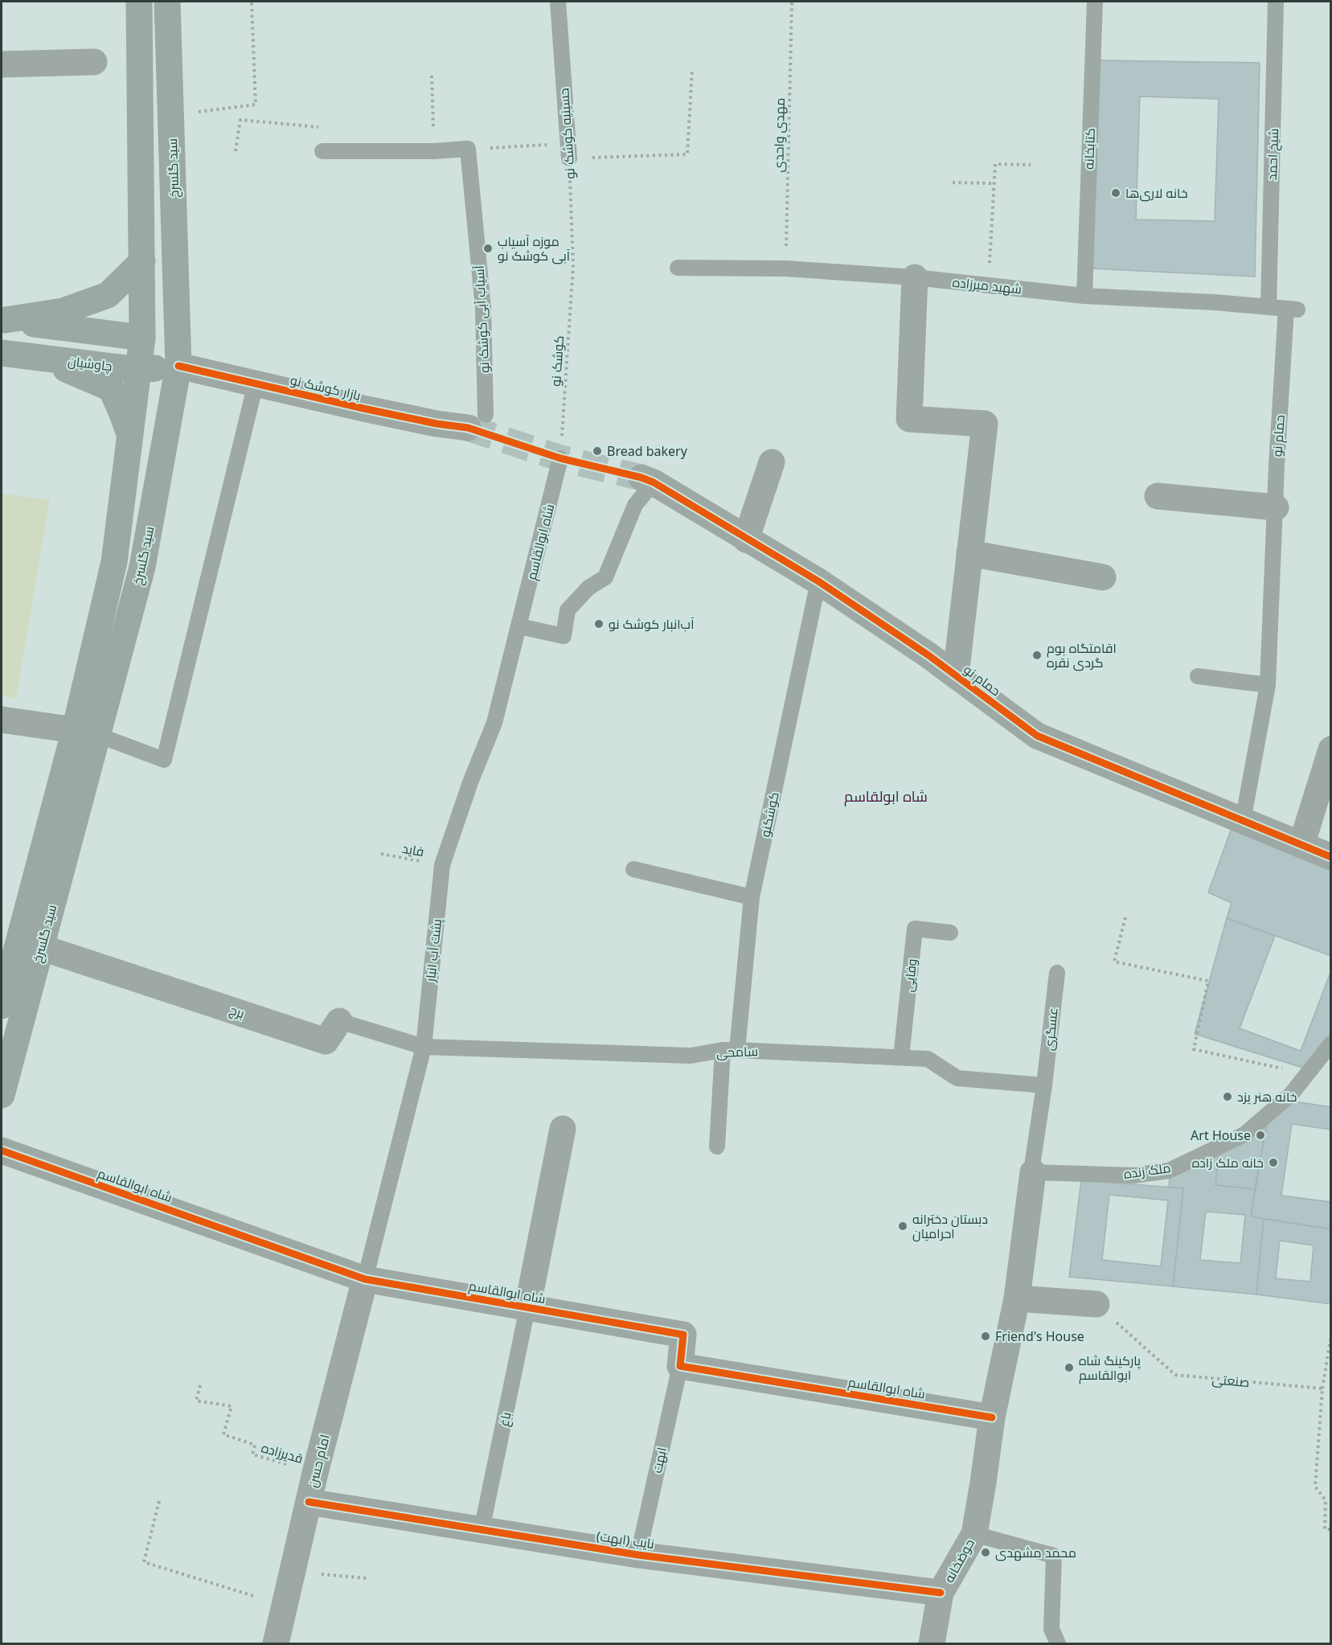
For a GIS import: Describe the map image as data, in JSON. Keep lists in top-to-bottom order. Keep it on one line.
{"streets":{"main road":["سید گلسرخ","چاوشیان"],"street":["بازار کوشک نو","حمام نو","شاه ابوالقاسم","برج","امام حسن","نایب (ابهت)","حوضخانه"],"lane":["حسینیه کوشک نو","کتابخانه","شیخ احمد","شهید میرزاده","آسیاب آبی کوشک نو","کوشکنو","پشت آب انبار","وفایی","عسگری","سامحی","ملک زنده","باغ","ابهت"],"path":["مهدی واحدی","کوشک نو","فاید","صنعتی","قدیرزاده"]},"crossings":[["حسینیه کوشک نو","کوشک نو"],["مهدی واحدی","شهید میرزاده"],["کتابخانه","شهید میرزاده"],["شیخ احمد","شهید میرزاده"],["سید گلسرخ","چاوشیان"],["سید گلسرخ","بازار کوشک نو"],["سید گلسرخ","برج"],["شهید میرزاده","حمام نو"],["آسیاب آبی کوشک نو","بازار کوشک نو"],["کوشک نو","شاه ابوالقاسم"],["چاوشیان","بازار کوشک نو"],["حمام نو","کوشکنو"],["شاه ابوالقاسم","پشت آب انبار"],["شاه ابوالقاسم","باغ"],["شاه ابوالقاسم","ابهت"],["شاه ابوالقاسم","امام حسن"],["کوشکنو","سامحی"],["فاید","پشت آب انبار"],["پشت آب انبار","برج"],["پشت آب انبار","سامحی"],["پشت آب انبار","امام حسن"],["وفایی","سامحی"],["برج","سامحی"],["عسگری","سامحی"],["عسگری","ملک زنده"],["باغ","نایب (ابهت)"],["قدیرزاده","امام حسن"],["ابهت","نایب (ابهت)"],["امام حسن","نایب (ابهت)"],["نایب (ابهت)","حوضخانه"]],"districts":["شاه ابولقاسم"],"places":["خانه لاری‌ها","موزه آسیاب آبی کوشک نو","Bread bakery","آب‌انبار کوشک نو","اقامتگاه بوم گردی نقره","خانه هنر یزد","Art House","خانه ملک زاده","دبستان دخترانه احرامیان","Friend's House","پارکینگ شاه ابوالقاسم","محمد مشهدی"]}
